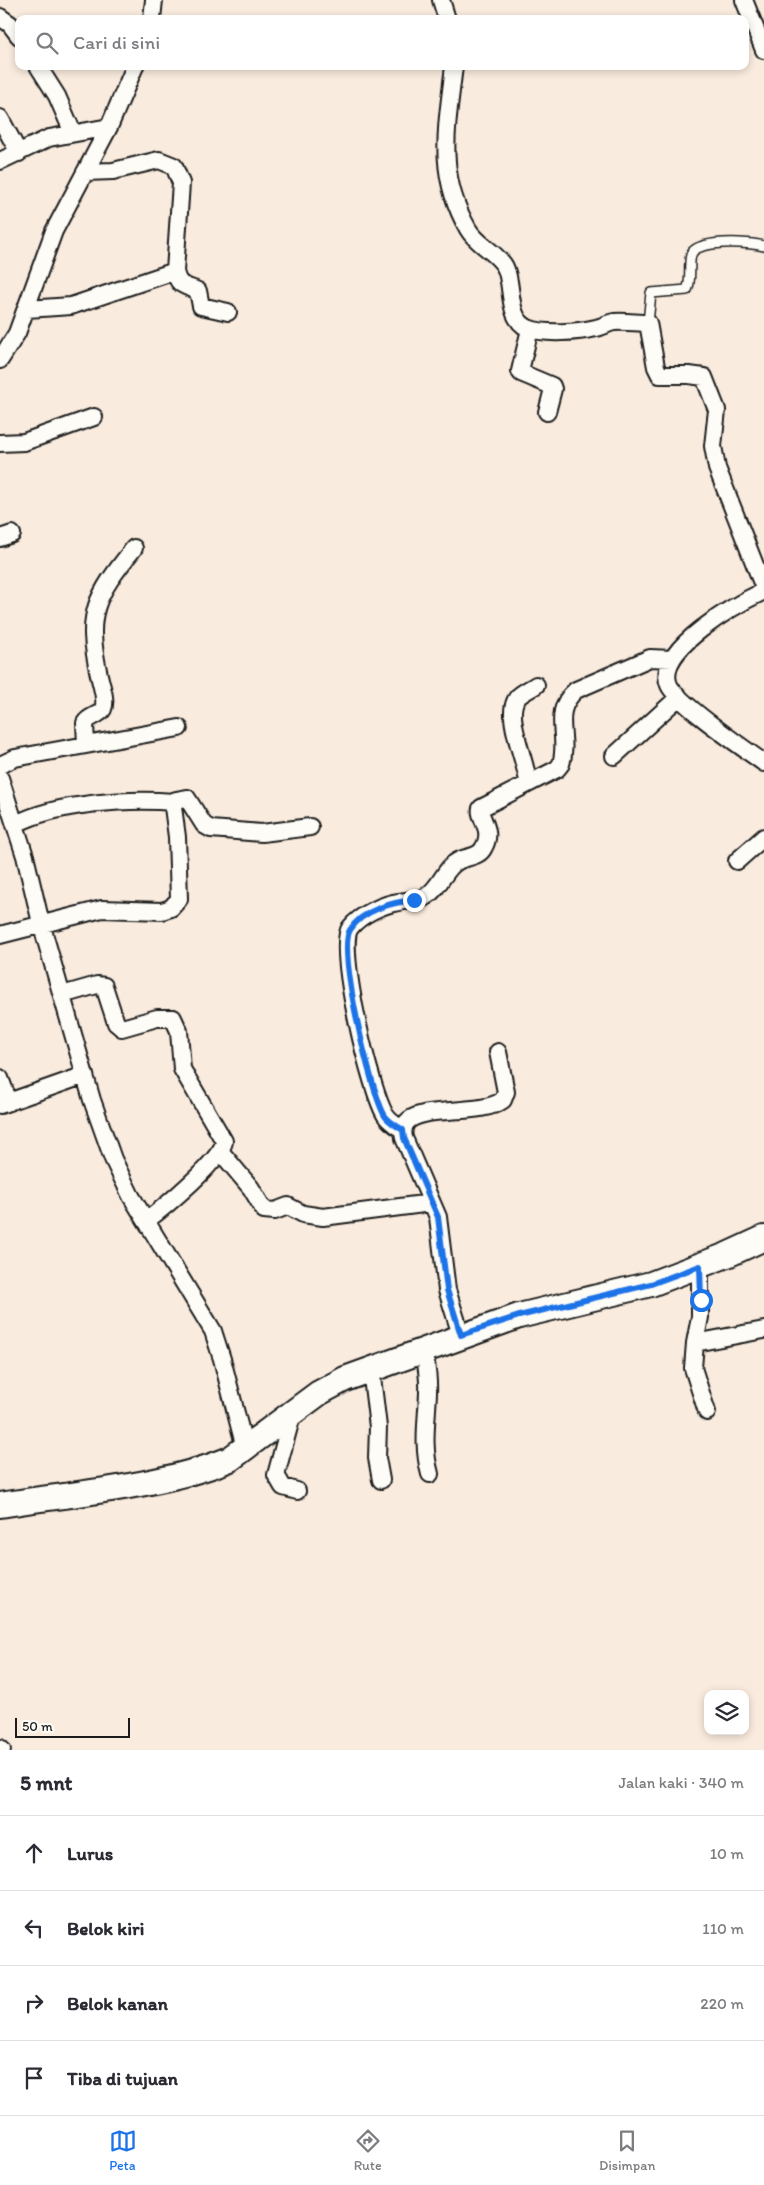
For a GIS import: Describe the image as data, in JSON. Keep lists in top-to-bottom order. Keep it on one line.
{"scale_bar":"50 m","page":{"search":"Cari di sini","scale":"50 m","heading":["5 mnt","Jalan kaki · 340 m"],"list":[["Lurus","10 m"],["Belok kiri","110 m"],["Belok kanan","220 m"],"Tiba di tujuan"],"nav":["Peta","Rute","Disimpan"]}}
